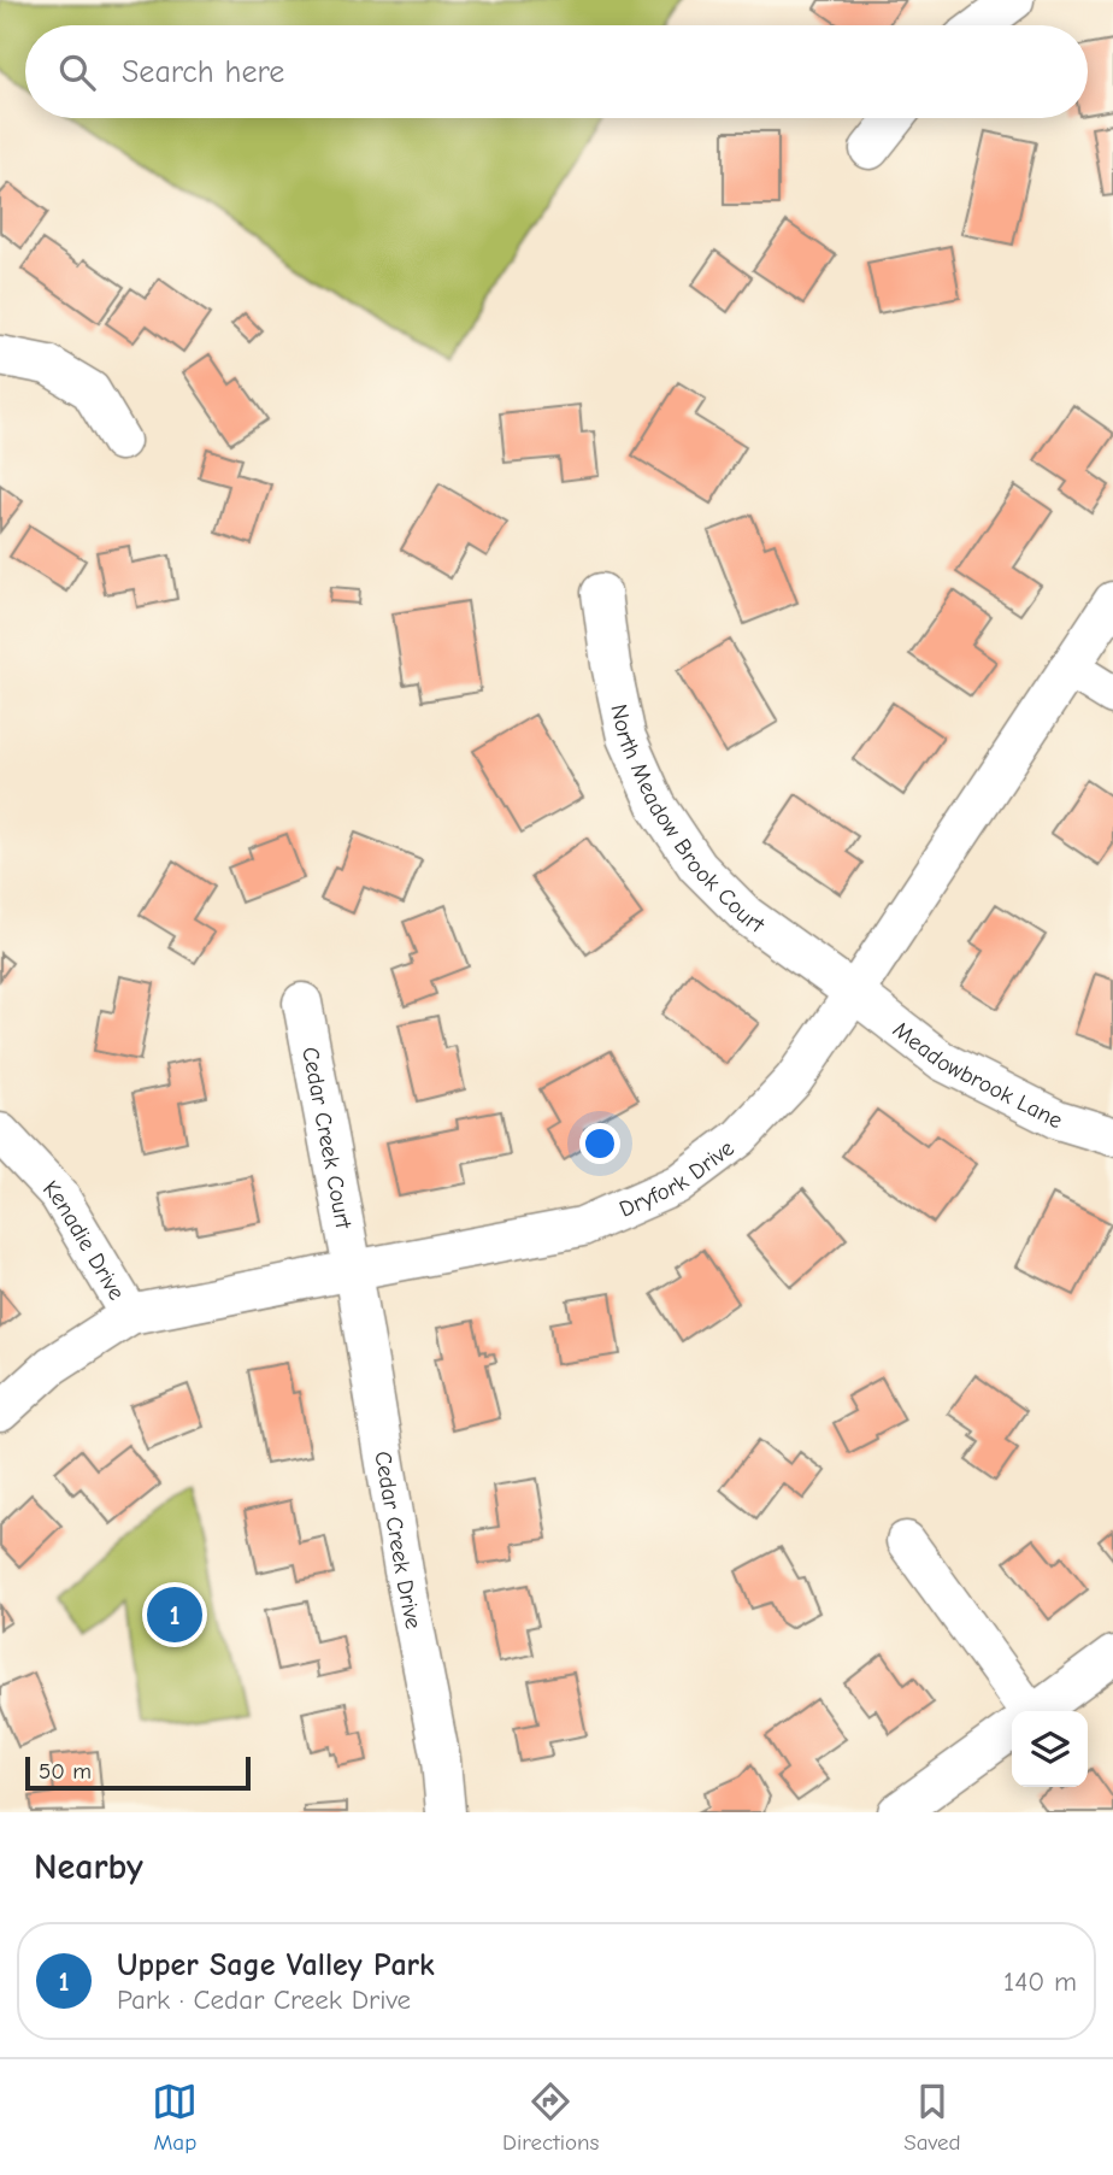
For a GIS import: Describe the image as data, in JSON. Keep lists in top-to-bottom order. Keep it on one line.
{"streets":{"street":["North Meadow Brook Court","Meadowbrook Lane","Cedar Creek Court","Dryfork Drive","Kenadie Drive","Cedar Creek Drive"]},"crossings":[["North Meadow Brook Court","Meadowbrook Lane"],["North Meadow Brook Court","Dryfork Drive"],["Meadowbrook Lane","Dryfork Drive"],["Cedar Creek Court","Dryfork Drive"],["Cedar Creek Court","Cedar Creek Drive"],["Dryfork Drive","Kenadie Drive"],["Dryfork Drive","Cedar Creek Drive"]],"scale_bar":"50 m","page":{"search":"Search here","pins":"1","scale":"50 m","heading":"Nearby","list":[{"mark":"1","name":"Upper Sage Valley Park","note":"Park · Cedar Creek Drive","value":"140 m"}],"nav":["Map","Directions","Saved"]}}
